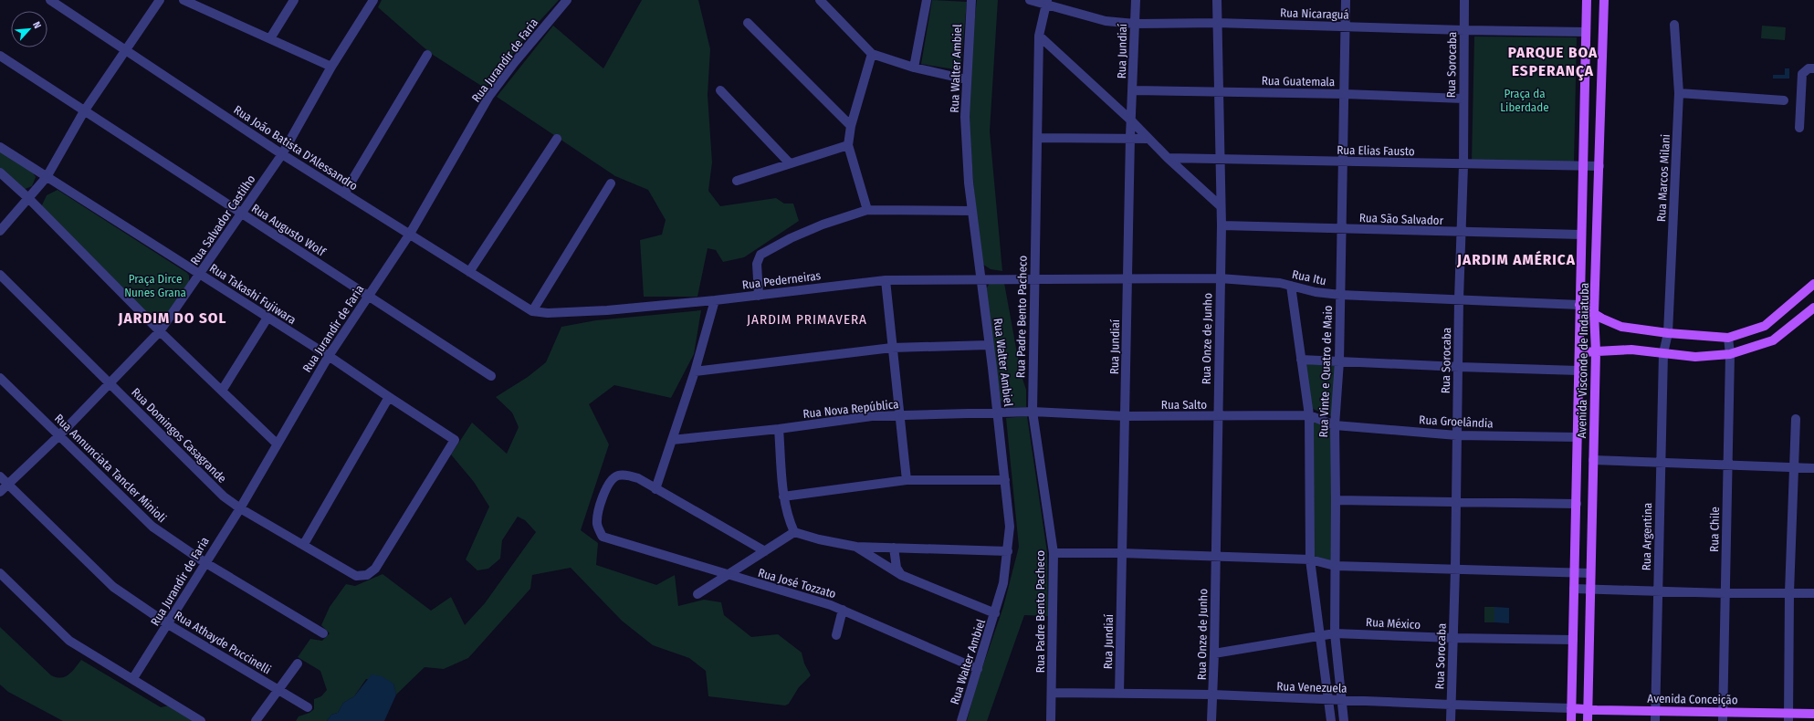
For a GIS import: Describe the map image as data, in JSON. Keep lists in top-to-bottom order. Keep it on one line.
{"streets":{"main road":["Avenida Visconde de Indaiatuba","Avenida Conceição"],"street":["Rua Nicaraguá","Rua Jundiaí","Rua Jurandir de Faria","Rua Sorocaba","Rua Walter Ambiel","Rua Guatemala","Rua João Batista D'Alessandro","Rua Elias Fausto","Rua Marcos Milani","Rua São Salvador","Rua Salvador Castilho","Rua Augusto Wolf","Rua Itu","Rua Pederneiras","Rua Takashi Fujiwara","Rua Padre Bento Pacheco","Rua Onze de Junho","Rua Vinte e Quatro de Maio","Rua Salto","Rua Nova República","Rua Groelândia","Rua Domingos Casagrande","Rua Annunciata Tancler Minioli","Rua Chile","Rua Argentina","Rua José Tozzato","Rua México","Rua Athayde Puccinelli","Rua Venezuela"]},"crossings":[["Rua Nicaraguá","Rua Jundiaí"],["Rua Nicaraguá","Rua Sorocaba"],["Rua Nicaraguá","Rua Padre Bento Pacheco"],["Rua Nicaraguá","Rua Onze de Junho"],["Rua Nicaraguá","Avenida Visconde de Indaiatuba"],["Rua Nicaraguá","Rua Vinte e Quatro de Maio"],["Rua Jundiaí","Rua Guatemala"],["Rua Jundiaí","Rua Itu"],["Rua Jundiaí","Rua Salto"],["Rua Jundiaí","Rua Venezuela"],["Rua Jurandir de Faria","Rua João Batista D'Alessandro"],["Rua Jurandir de Faria","Rua Augusto Wolf"],["Rua Jurandir de Faria","Rua Takashi Fujiwara"],["Rua Jurandir de Faria","Rua Domingos Casagrande"],["Rua Jurandir de Faria","Rua Annunciata Tancler Minioli"],["Rua Jurandir de Faria","Rua Athayde Puccinelli"],["Rua Sorocaba","Rua Guatemala"],["Rua Sorocaba","Rua Elias Fausto"],["Rua Sorocaba","Rua São Salvador"],["Rua Sorocaba","Rua Itu"],["Rua Sorocaba","Rua Groelândia"],["Rua Sorocaba","Rua México"],["Rua Sorocaba","Rua Venezuela"],["Rua Walter Ambiel","Rua Pederneiras"],["Rua Walter Ambiel","Rua Nova República"],["Rua Walter Ambiel","Rua José Tozzato"],["Rua Guatemala","Rua Onze de Junho"],["Rua Guatemala","Rua Vinte e Quatro de Maio"],["Rua João Batista D'Alessandro","Rua Salvador Castilho"],["Rua João Batista D'Alessandro","Rua Pederneiras"],["Rua Elias Fausto","Rua Onze de Junho"],["Rua Elias Fausto","Avenida Visconde de Indaiatuba"],["Rua Elias Fausto","Rua Vinte e Quatro de Maio"],["Rua Marcos Milani","Rua Argentina"],["Rua São Salvador","Rua Onze de Junho"],["Rua São Salvador","Avenida Visconde de Indaiatuba"],["Rua São Salvador","Rua Vinte e Quatro de Maio"],["Rua Salvador Castilho","Rua Augusto Wolf"],["Rua Salvador Castilho","Rua Takashi Fujiwara"],["Rua Salvador Castilho","Rua Domingos Casagrande"],["Rua Salvador Castilho","Rua Annunciata Tancler Minioli"],["Rua Salvador Castilho","Rua Athayde Puccinelli"],["Rua Itu","Rua Pederneiras"],["Rua Itu","Rua Padre Bento Pacheco"],["Rua Itu","Rua Onze de Junho"],["Rua Itu","Avenida Visconde de Indaiatuba"],["Rua Itu","Rua Vinte e Quatro de Maio"],["Rua Pederneiras","Rua Padre Bento Pacheco"],["Rua Takashi Fujiwara","Rua Domingos Casagrande"],["Rua Padre Bento Pacheco","Rua Salto"],["Rua Padre Bento Pacheco","Rua Nova República"],["Rua Padre Bento Pacheco","Rua Venezuela"],["Rua Onze de Junho","Rua Salto"],["Rua Onze de Junho","Rua México"],["Rua Onze de Junho","Rua Venezuela"],["Avenida Visconde de Indaiatuba","Rua Groelândia"],["Avenida Visconde de Indaiatuba","Rua México"],["Avenida Visconde de Indaiatuba","Rua Venezuela"],["Avenida Visconde de Indaiatuba","Avenida Conceição"],["Rua Vinte e Quatro de Maio","Rua Salto"],["Rua Vinte e Quatro de Maio","Rua Groelândia"],["Rua Vinte e Quatro de Maio","Rua México"],["Rua Vinte e Quatro de Maio","Rua Venezuela"],["Rua Salto","Rua Nova República"],["Rua Salto","Rua Groelândia"],["Rua Chile","Avenida Conceição"],["Rua Argentina","Avenida Conceição"],["Rua Venezuela","Avenida Conceição"]],"districts":["PARQUE BOA ESPERANÇA","JARDIM AMÉRICA","JARDIM DO SOL","JARDIM PRIMAVERA"],"parks":["Praça da Liberdade","Praça Dirce Nunes Grana"],"north":"top right"}
